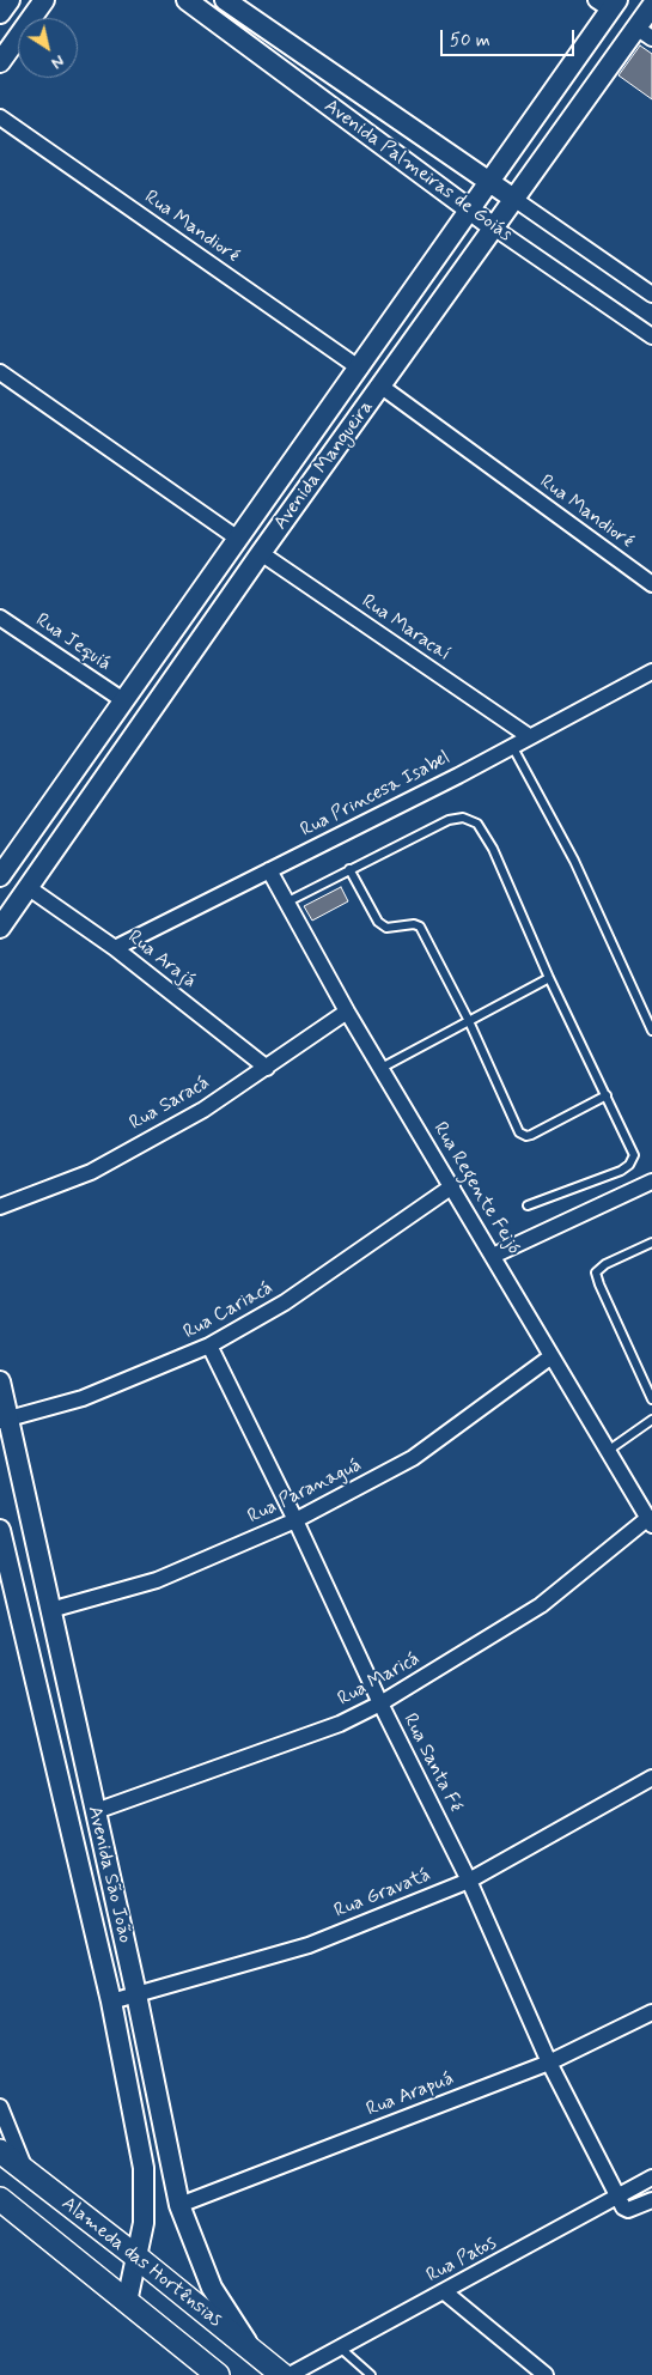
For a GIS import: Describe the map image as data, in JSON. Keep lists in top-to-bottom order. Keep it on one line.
{"streets":{"main road":["Alameda das Hortênsias"],"street":["Avenida Palmeiras de Goiás","Rua Mandioré","Avenida Mangueira","Rua Maracaí","Rua Jequiá","Rua Princesa Isabel","Rua Arajá","Rua Saracá","Rua Regente Feijó","Rua Cariacá","Rua Paranaguá","Rua Maricá","Rua Santa Fé","Avenida São João","Rua Gravatá","Rua Arapuá","Rua Patos"]},"crossings":[["Avenida Palmeiras de Goiás","Avenida Mangueira"],["Rua Mandioré","Avenida Mangueira"],["Avenida Mangueira","Rua Maracaí"],["Avenida Mangueira","Rua Jequiá"],["Avenida Mangueira","Rua Arajá"],["Rua Maracaí","Rua Princesa Isabel"],["Rua Princesa Isabel","Rua Arajá"],["Rua Princesa Isabel","Rua Regente Feijó"],["Rua Arajá","Rua Saracá"],["Rua Saracá","Rua Regente Feijó"],["Rua Regente Feijó","Rua Cariacá"],["Rua Regente Feijó","Rua Paranaguá"],["Rua Regente Feijó","Rua Maricá"],["Rua Cariacá","Rua Santa Fé"],["Rua Cariacá","Avenida São João"],["Rua Paranaguá","Rua Santa Fé"],["Rua Paranaguá","Avenida São João"],["Rua Maricá","Rua Santa Fé"],["Rua Maricá","Avenida São João"],["Rua Santa Fé","Rua Gravatá"],["Rua Santa Fé","Rua Arapuá"],["Rua Santa Fé","Rua Patos"],["Avenida São João","Rua Gravatá"],["Avenida São João","Rua Arapuá"],["Avenida São João","Alameda das Hortênsias"]],"scale_bar":"50 m","north":"bottom right"}
